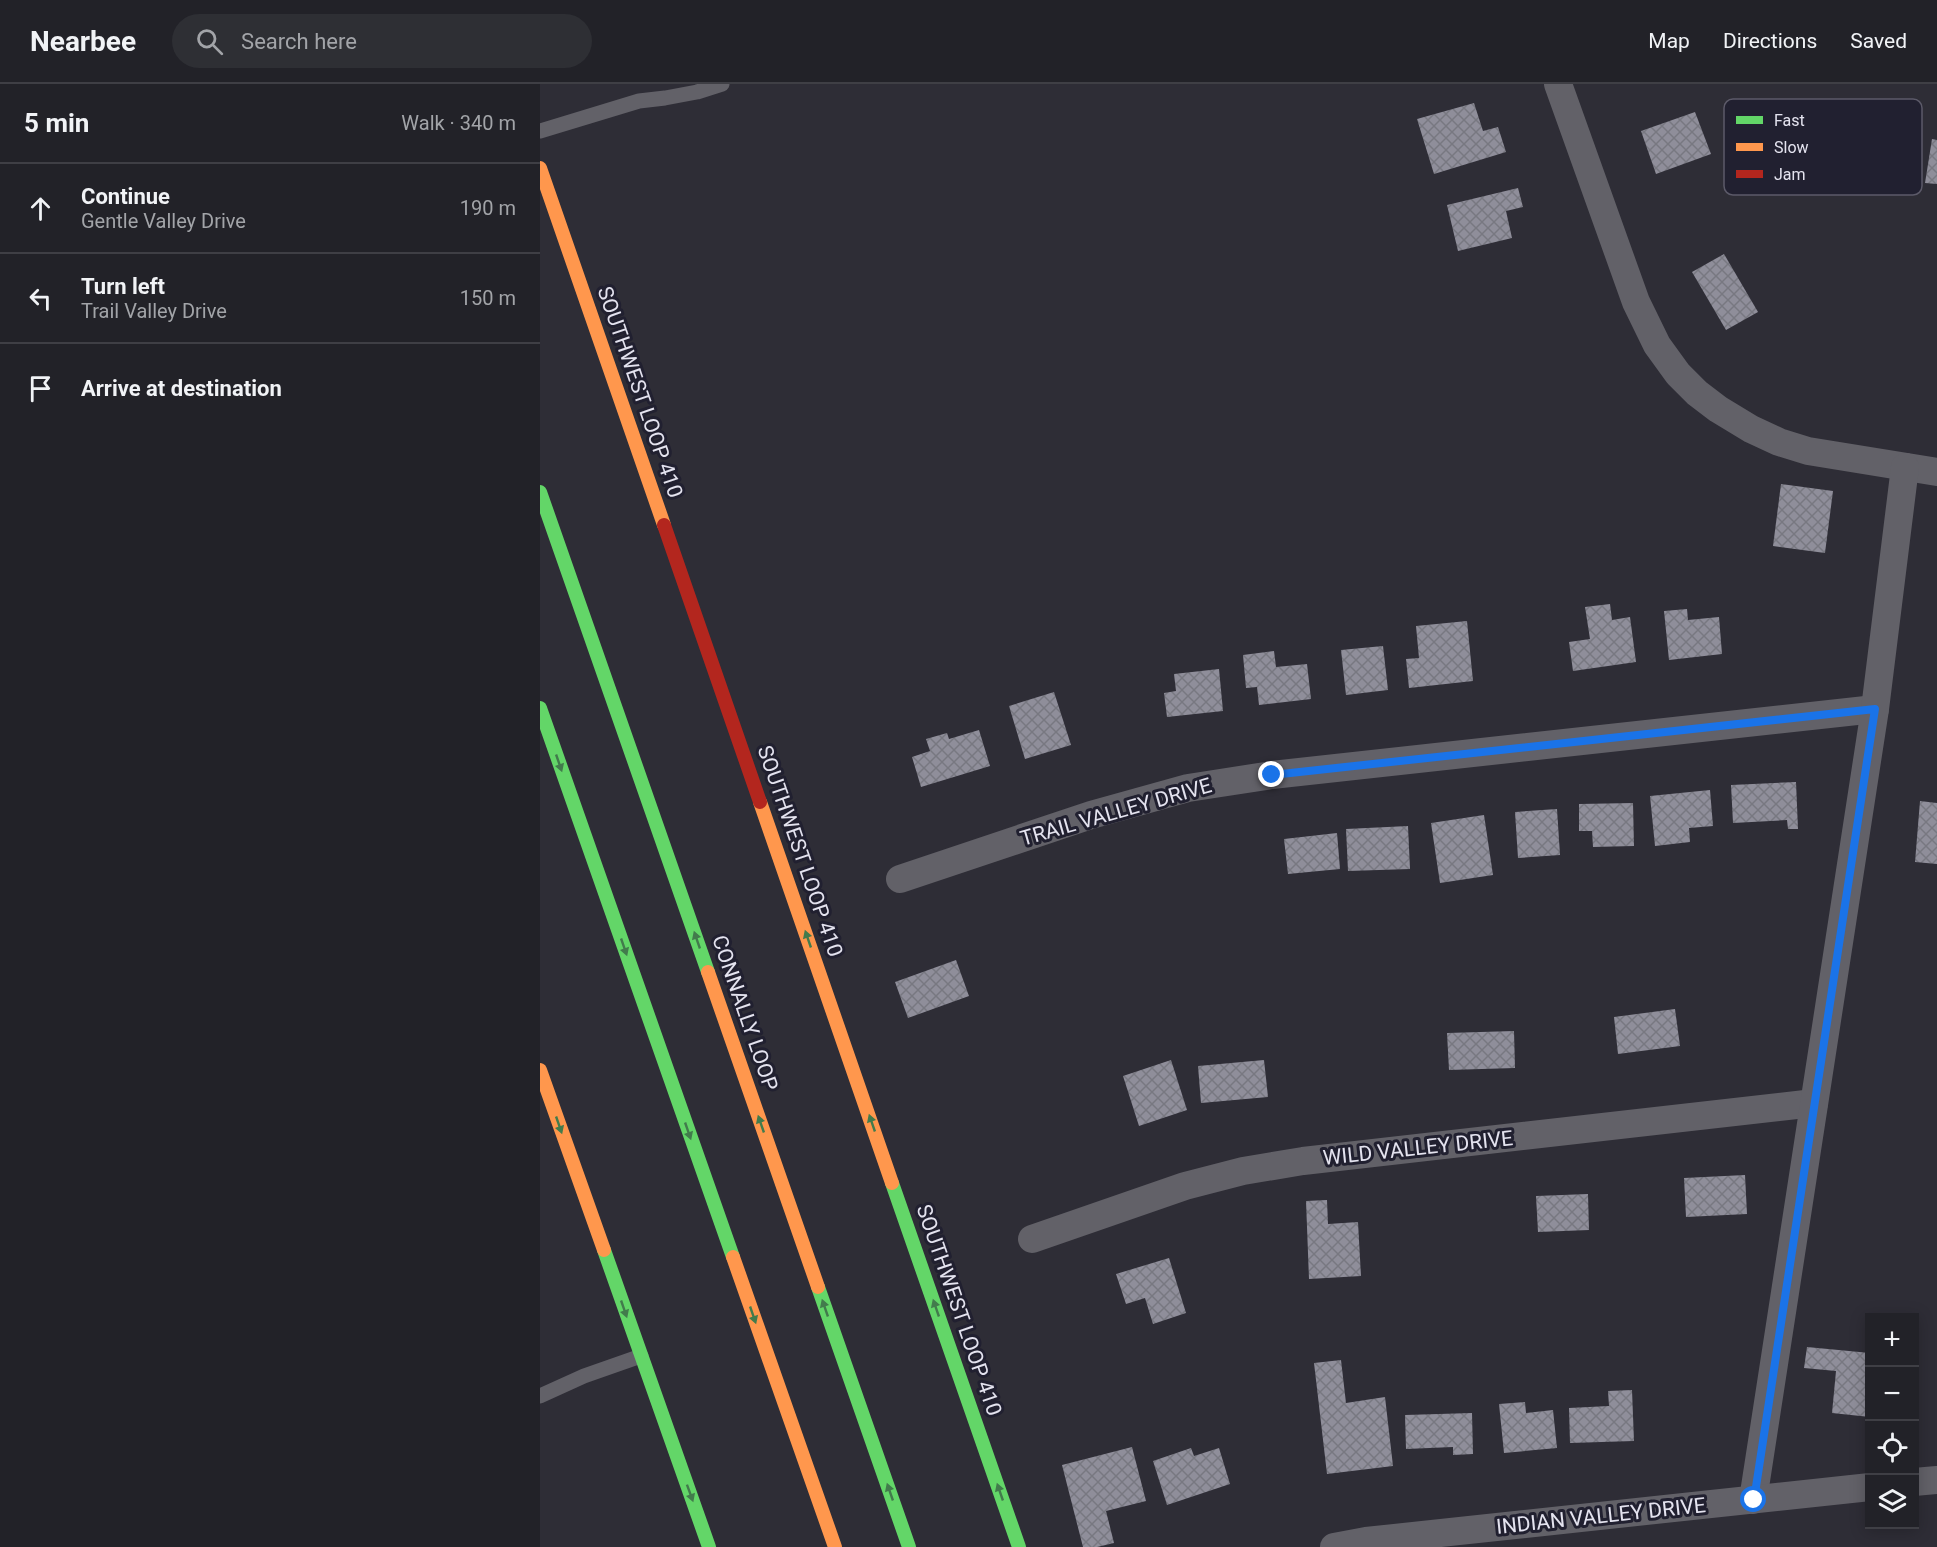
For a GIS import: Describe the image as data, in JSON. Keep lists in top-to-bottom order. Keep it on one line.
{"streets":{"main road":["SOUTHWEST LOOP 410","CONNALLY LOOP"],"street":["TRAIL VALLEY DRIVE","WILD VALLEY DRIVE","INDIAN VALLEY DRIVE"]},"one_way":["SOUTHWEST LOOP 410"],"legend":["Fast","Slow","Jam"],"page":{"header":"Nearbee","search":"Search here","nav":["Map","Directions","Saved"],"heading":["5 min","Walk · 340 m"],"list":[["Continue","Gentle Valley Drive","190 m"],["Turn left","Trail Valley Drive","150 m"],"Arrive at destination"],"map_buttons":["+","−"]}}
